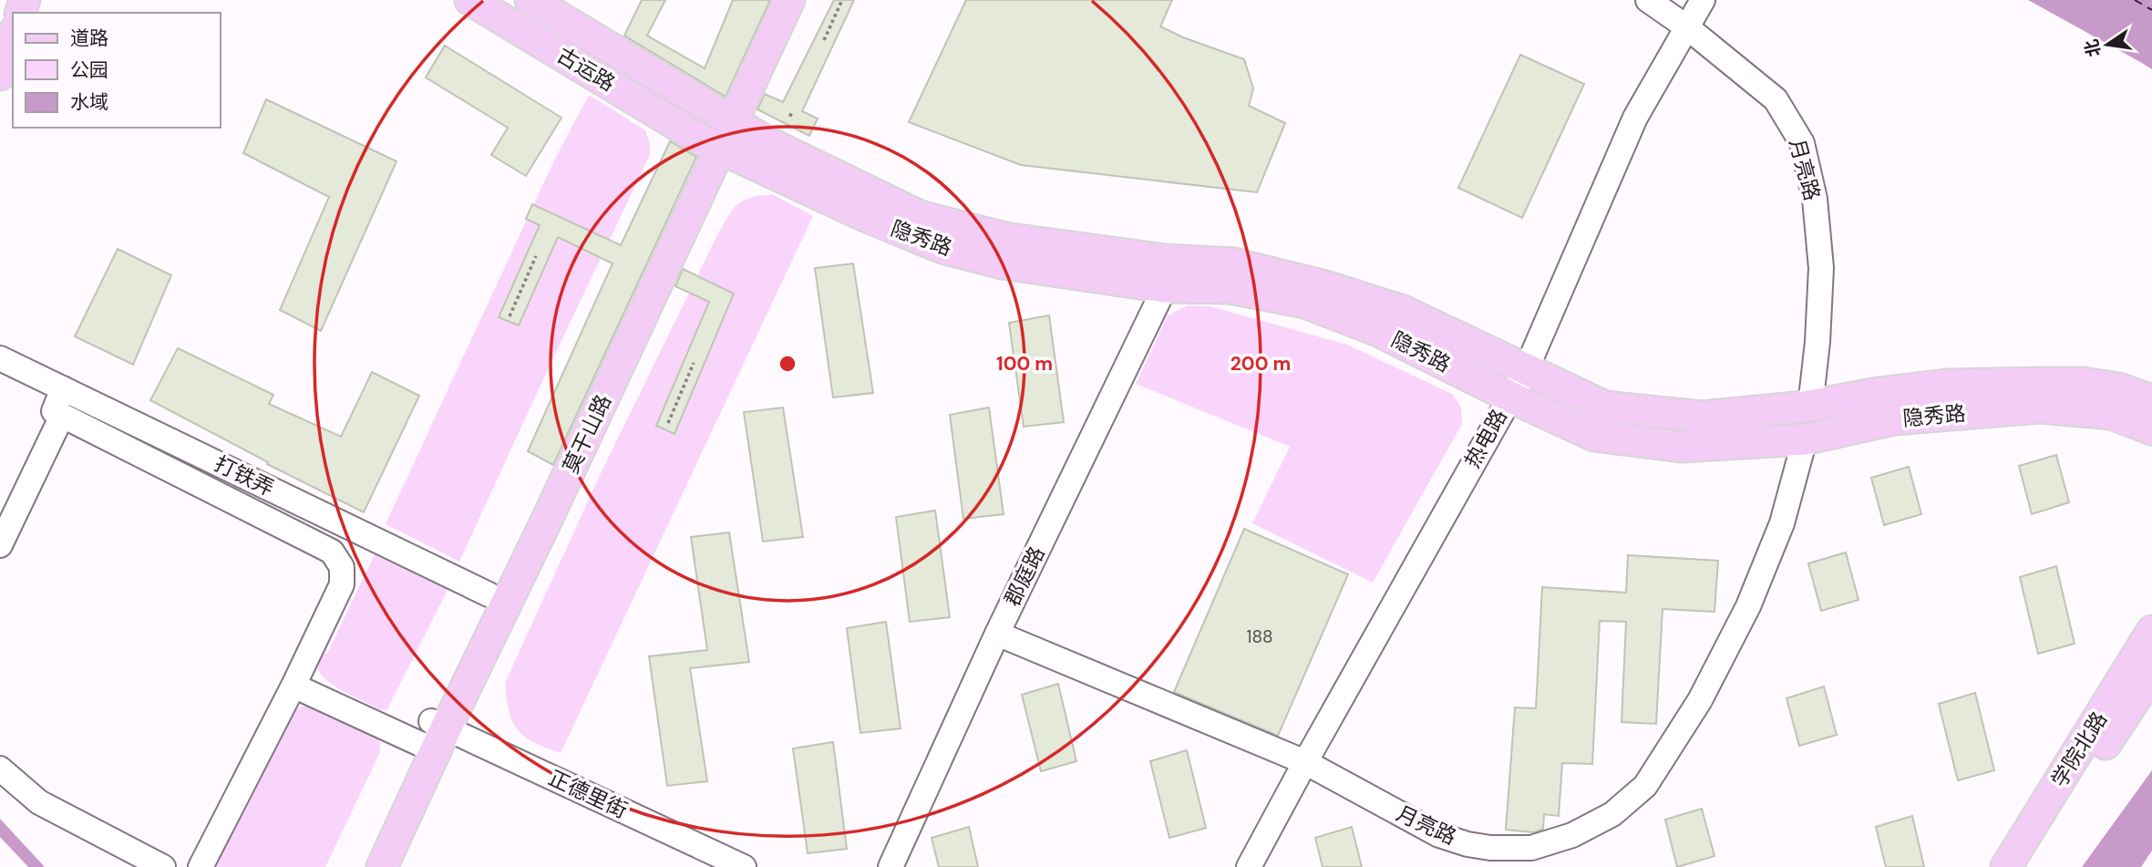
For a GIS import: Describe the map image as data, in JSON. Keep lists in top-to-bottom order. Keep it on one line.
{"streets":{"main road":["古运路","隐秀路","莫干山路","学院北路"],"street":["月亮路","热电路","打铁弄","郡庭路","正德里街"]},"crossings":[["古运路","隐秀路"],["古运路","莫干山路"],["月亮路","隐秀路"],["月亮路","热电路"],["月亮路","郡庭路"],["隐秀路","莫干山路"],["隐秀路","热电路"],["隐秀路","郡庭路"],["莫干山路","打铁弄"],["莫干山路","正德里街"]],"house_numbers":["188"],"legend":["道路","公园","水域"],"north":"left","rings":["100 m","200 m"]}
